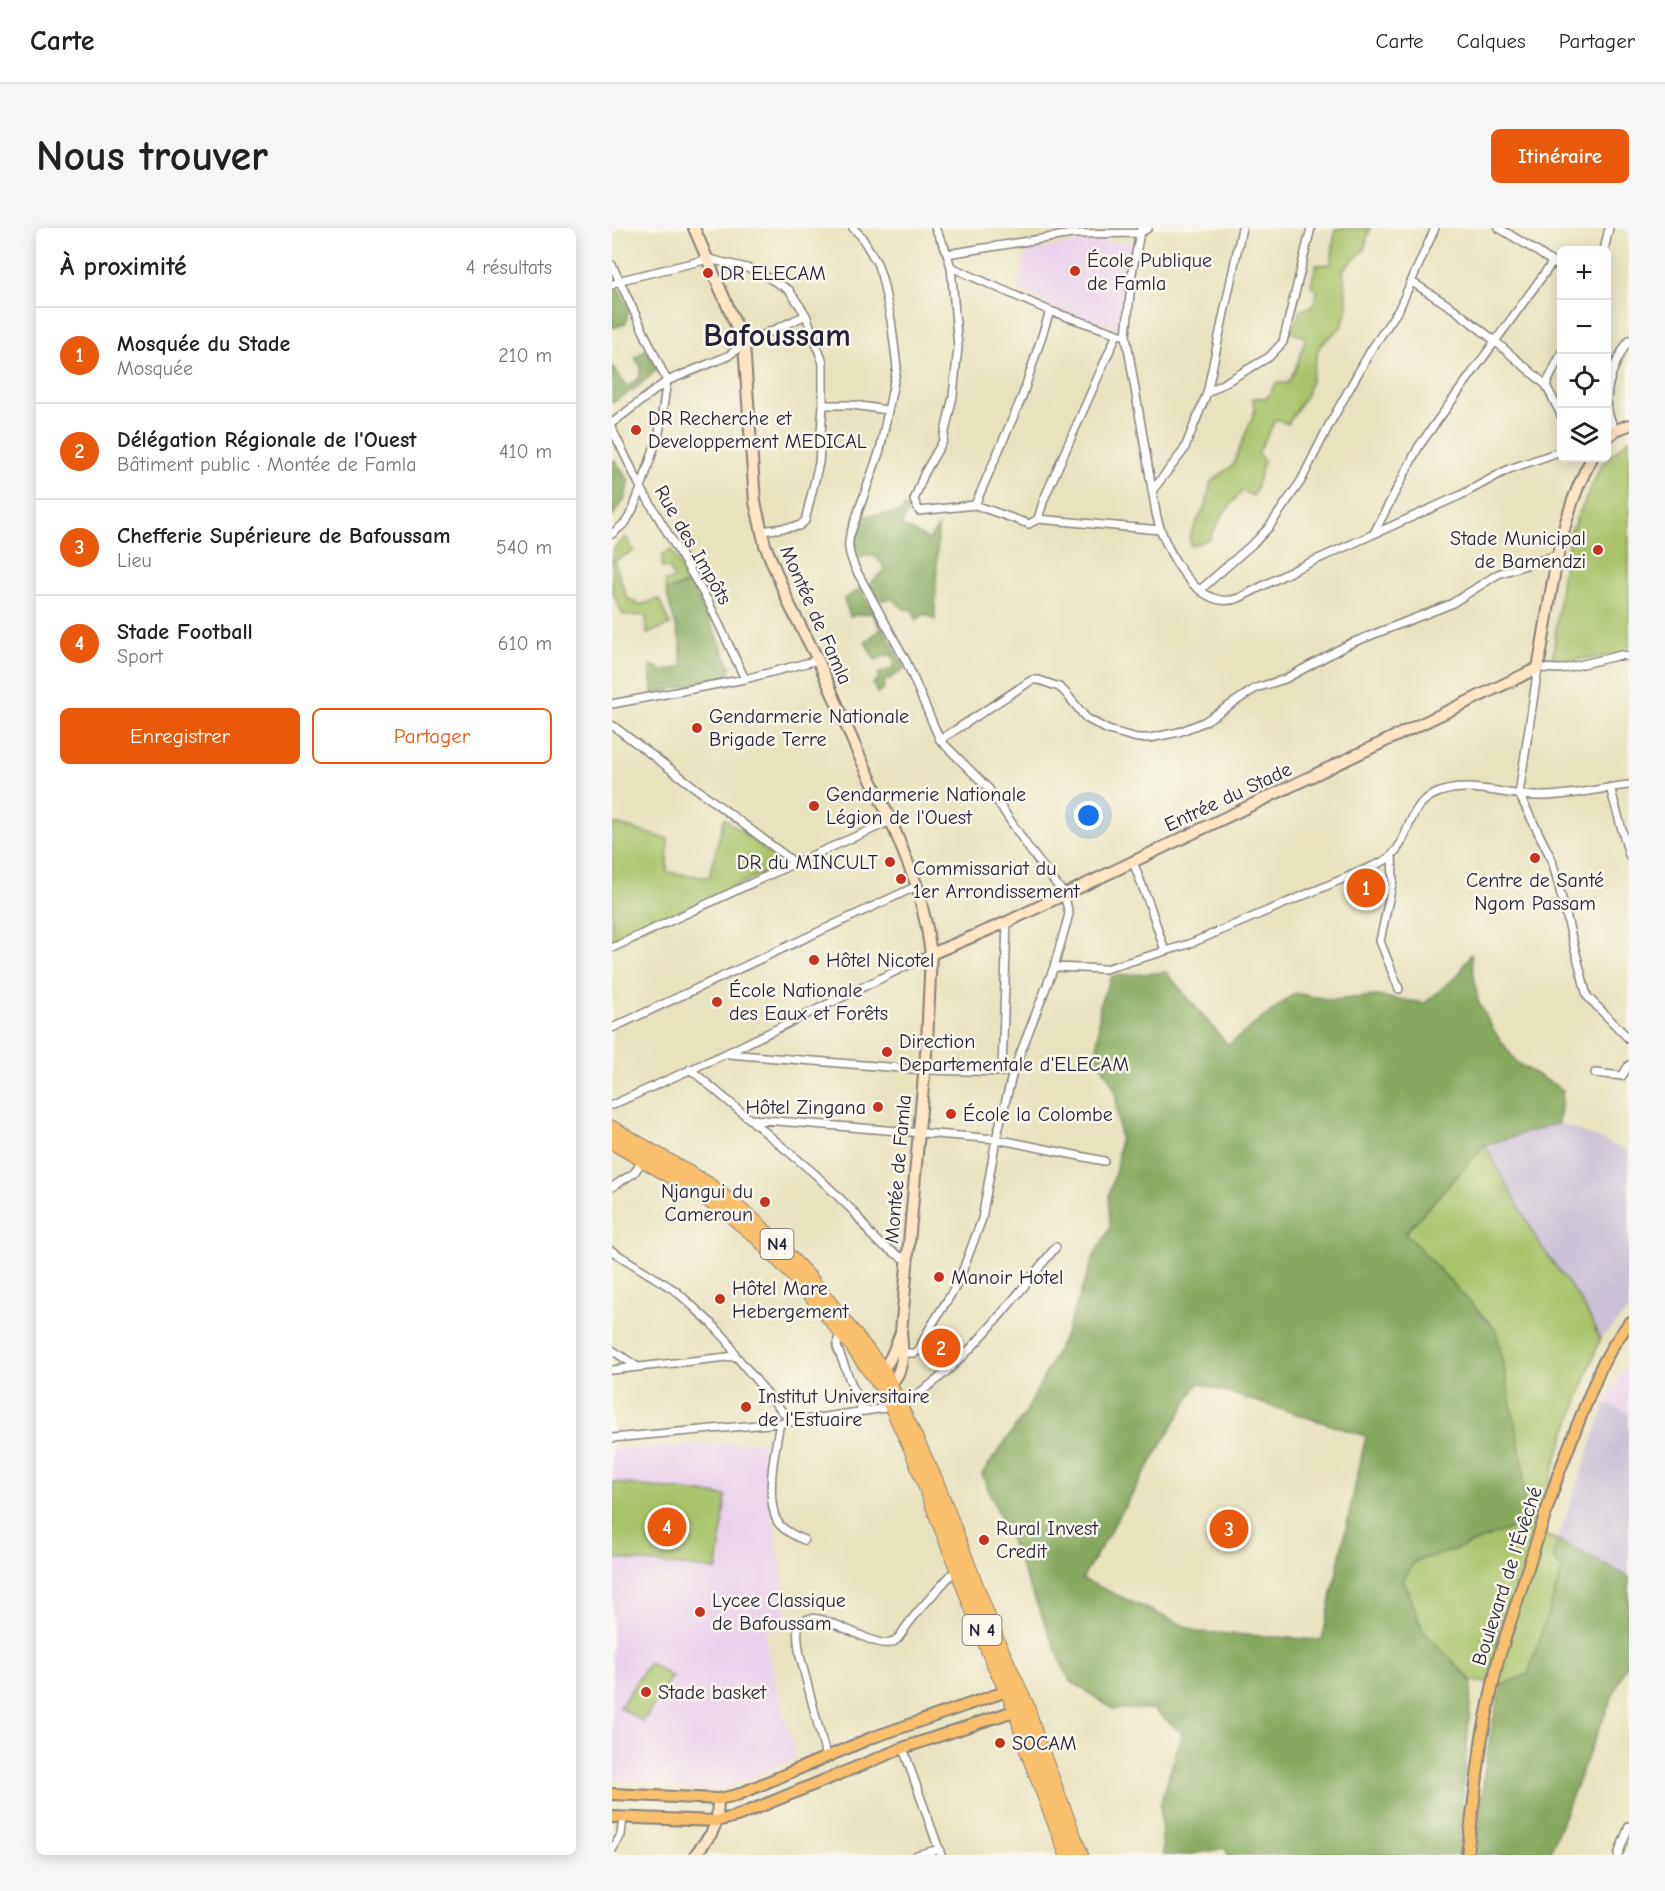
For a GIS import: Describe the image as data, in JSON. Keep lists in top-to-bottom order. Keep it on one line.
{"streets":{"highway":["N4","N 4"],"main road":["Boulevard de l'Évêché"],"street":["Rue des Impôts","Montée de Famla","Entrée du Stade"]},"crossings":[["Montée de Famla","Entrée du Stade"],["Montée de Famla","N4"],["N4","N 4"]],"districts":["Bafoussam"],"places":["École Publique de Famla","DR ELECAM","DR Recherche et Developpement MEDICAL","Stade Municipal de Bamendzi","Gendarmerie Nationale Brigade Terre","Gendarmerie Nationale Légion de l'Ouest","Centre de Santé Ngom Passam","DR du MINCULT","Commissariat du 1er Arrondissement","Hôtel Nicotel","École Nationale des Eaux et Forêts","Direction Departementale d'ELECAM","Hôtel Zingana","École la Colombe","Njangui du Cameroun","Manoir Hotel","Hôtel Mare Hebergement","Institut Universitaire de l'Estuaire","Rural Invest Credit","Lycee Classique de Bafoussam","Stade basket","SOCAM"],"page":{"header":"Carte","nav":["Carte","Calques","Partager"],"buttons":["Itinéraire",["Enregistrer","Partager"]],"title":"Nous trouver","heading":["À proximité","4 résultats"],"map_buttons":["+","−"],"list":[{"mark":"1","name":"Mosquée du Stade","note":"Mosquée","value":"210 m"},{"mark":"2","name":"Délégation Régionale de l'Ouest","note":"Bâtiment public · Montée de Famla","value":"410 m"},{"mark":"3","name":"Chefferie Supérieure de Bafoussam","note":"Lieu","value":"540 m"},{"mark":"4","name":"Stade Football","note":"Sport","value":"610 m"}],"pins":["1","2","4","3"]}}
